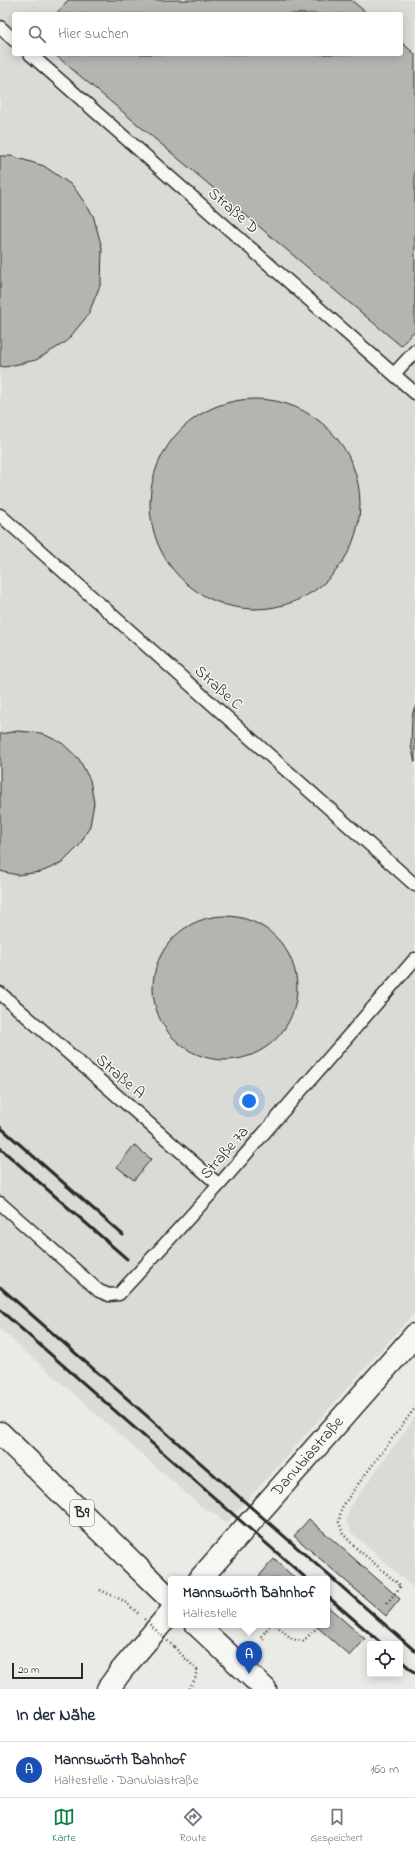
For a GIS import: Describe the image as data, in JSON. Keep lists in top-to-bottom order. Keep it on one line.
{"streets":{"street":["Danubiastraße","B9"],"lane":["Straße D","Straße C","Straße A","Straße 7a"]},"crossings":[["Straße A","Straße 7a"]],"scale_bar":"20 m","page":{"search":"Hier suchen","popup":["Mannswörth Bahnhof","Haltestelle"],"pins":"A","scale":"20 m","heading":"In der Nähe","list":[{"mark":"A","name":"Mannswörth Bahnhof","note":"Haltestelle · Danubiastraße","value":"160 m"}],"nav":["Karte","Route","Gespeichert"]}}
